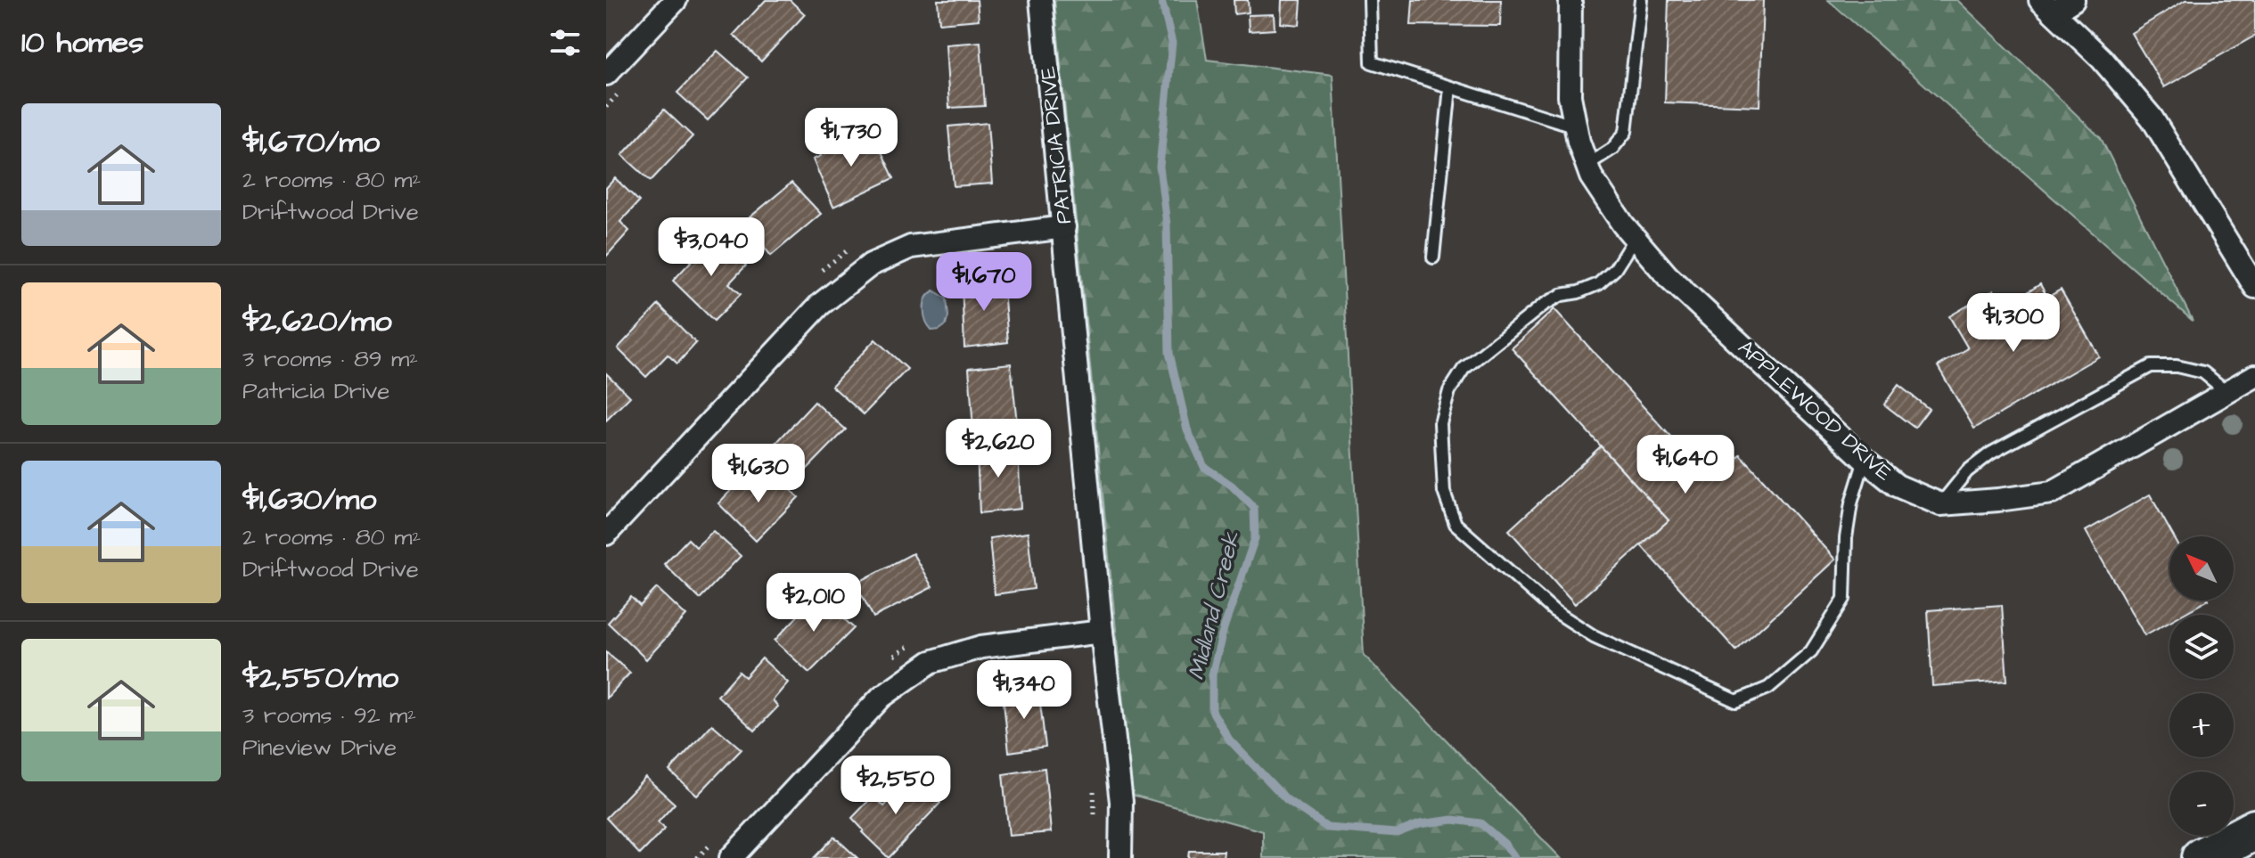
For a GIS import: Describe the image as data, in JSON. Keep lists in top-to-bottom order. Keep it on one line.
{"streets":{"street":["PATRICIA DRIVE","APPLEWOOD DRIVE"]},"water":["Midland Creek"],"north":"top left","page":{"heading":"10 homes","list":[{"name":"$1,670/mo","note":"2 rooms · 80 m² · Driftwood Drive"},{"name":"$2,620/mo","note":"3 rooms · 89 m² · Patricia Drive"},{"name":"$1,630/mo","note":"2 rooms · 80 m² · Driftwood Drive"},{"name":"$2,550/mo","note":"3 rooms · 92 m² · Pineview Drive"}],"price":["$1,730","$3,040","$1,670","$1,300","$2,620","$1,640","$1,630","$2,010","$1,340","$2,550"],"map_buttons":["+","−"]}}
